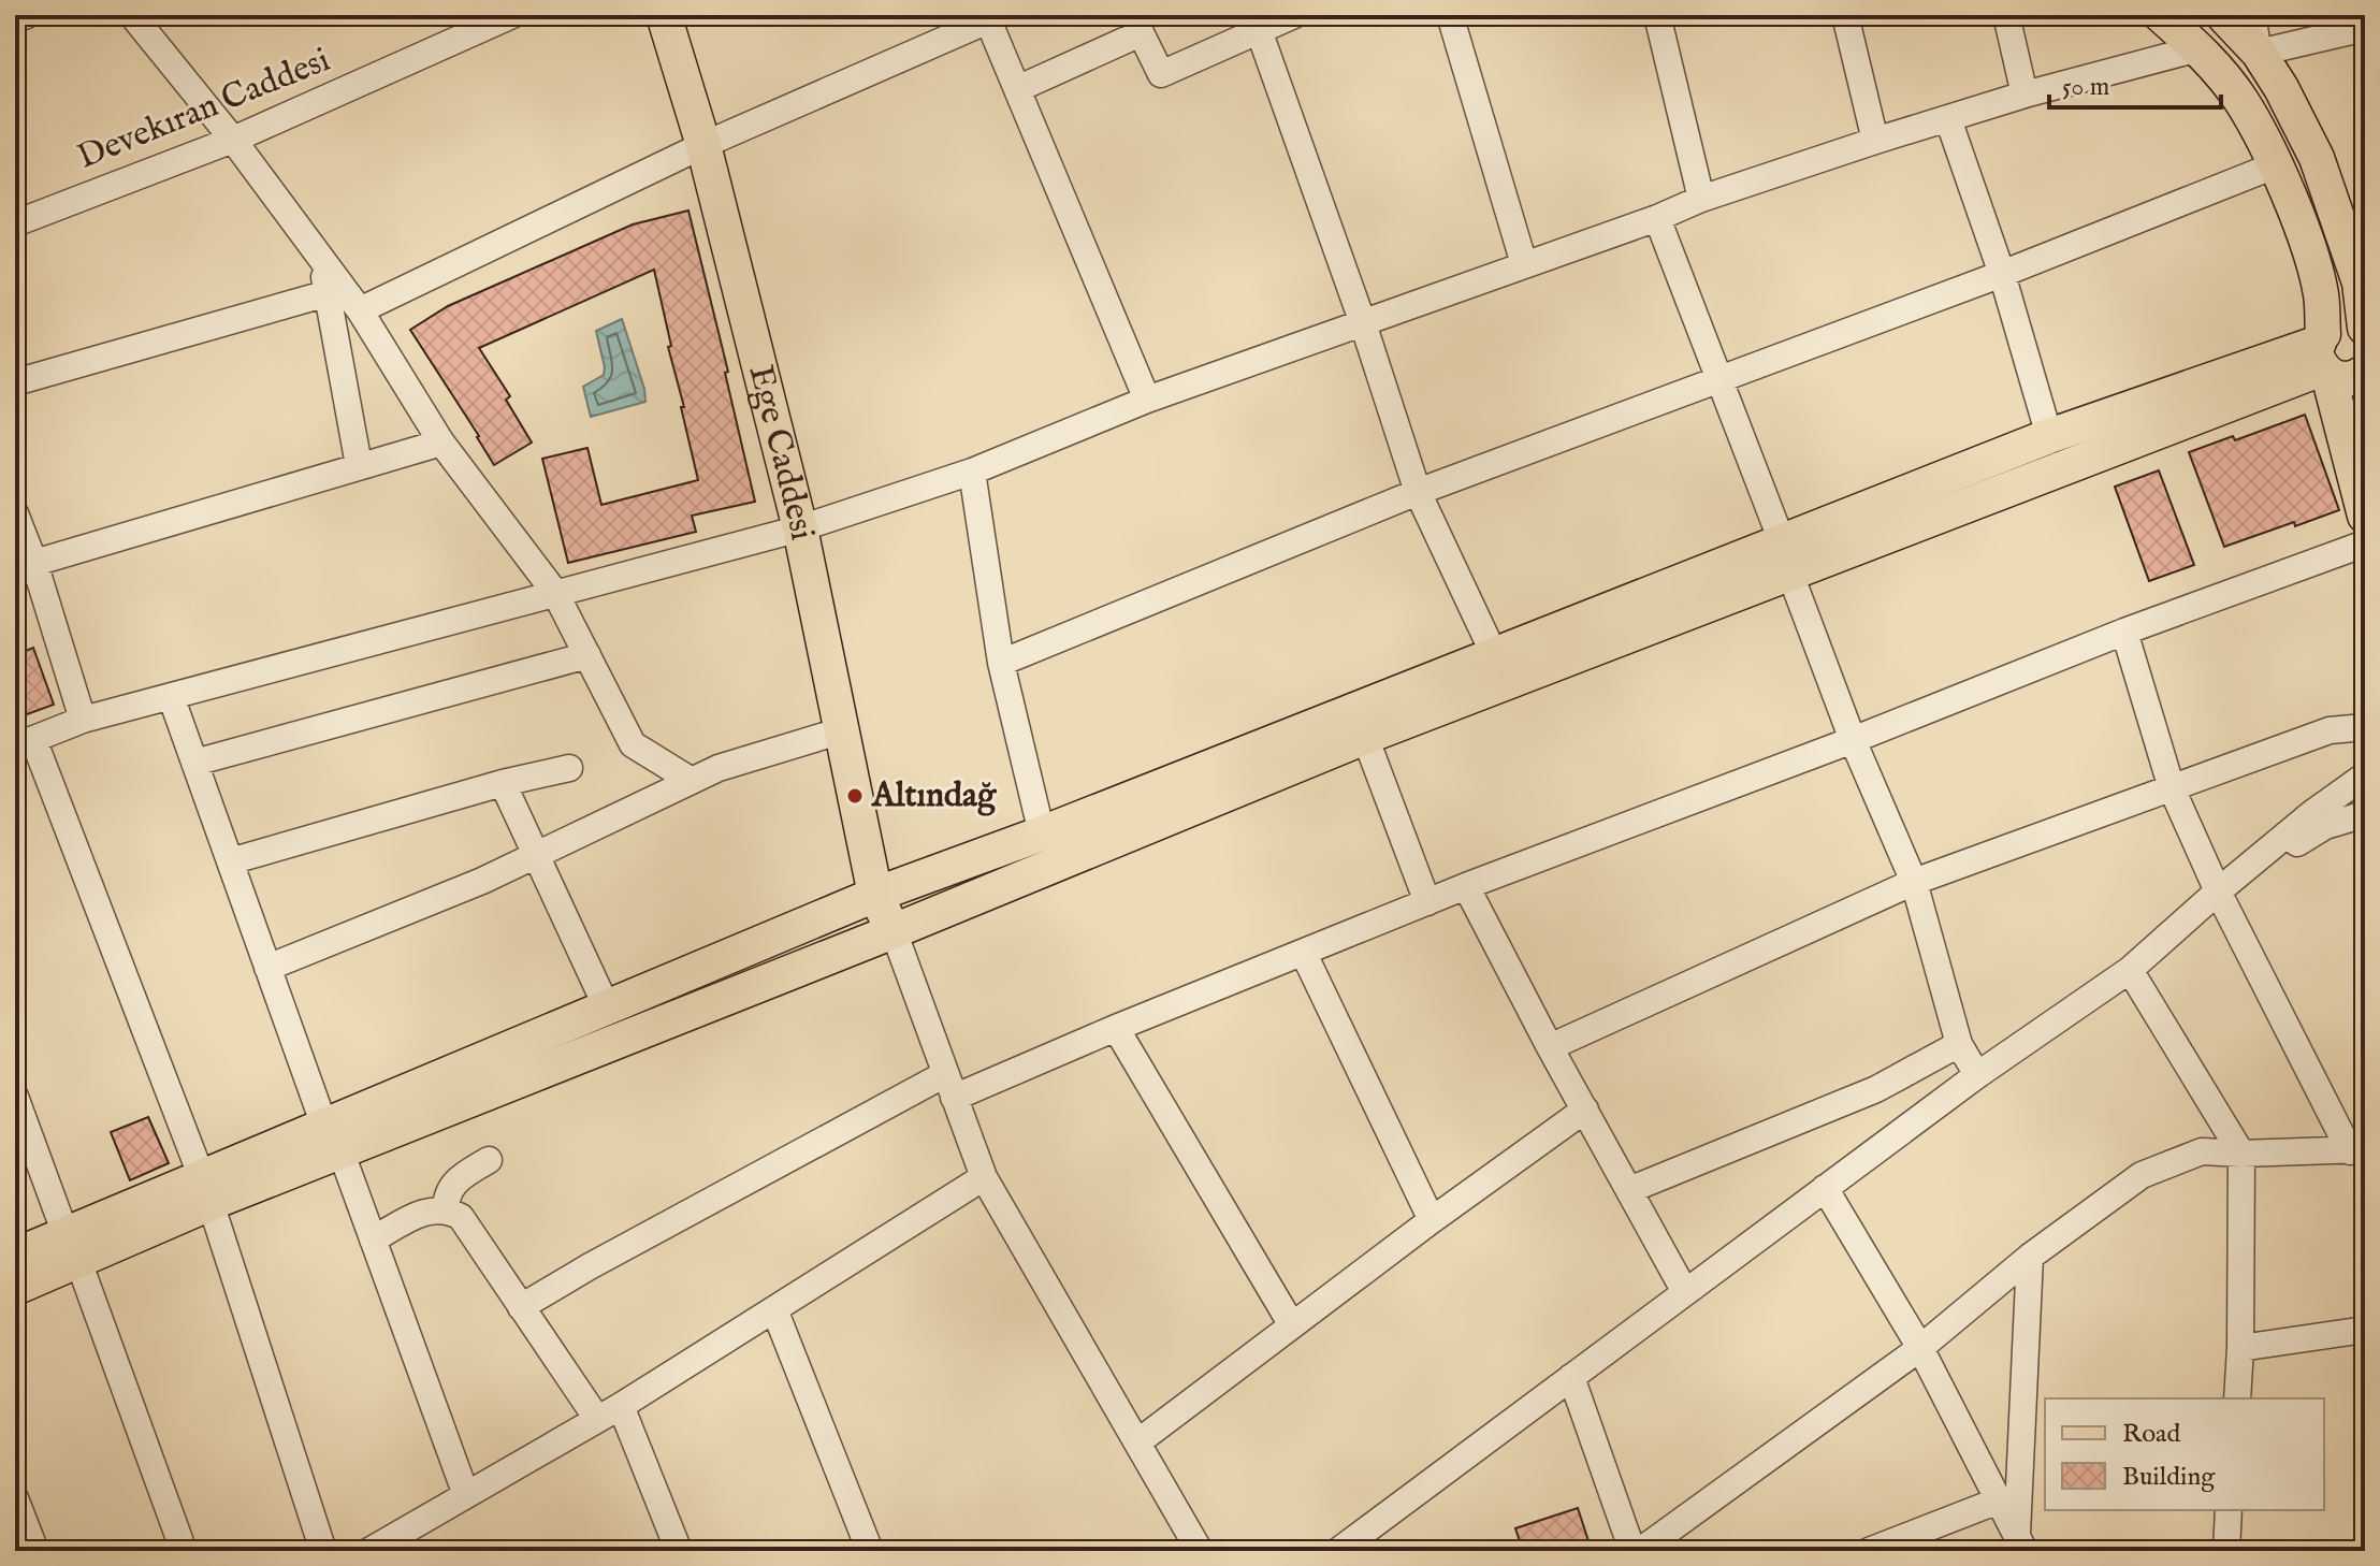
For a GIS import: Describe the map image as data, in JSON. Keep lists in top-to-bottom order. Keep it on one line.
{"streets":{"main road":["Ege Caddesi"],"street":["Devekıran Caddesi"]},"places":["Altındağ"],"legend":["Road","Building"],"scale_bar":"50 m"}
